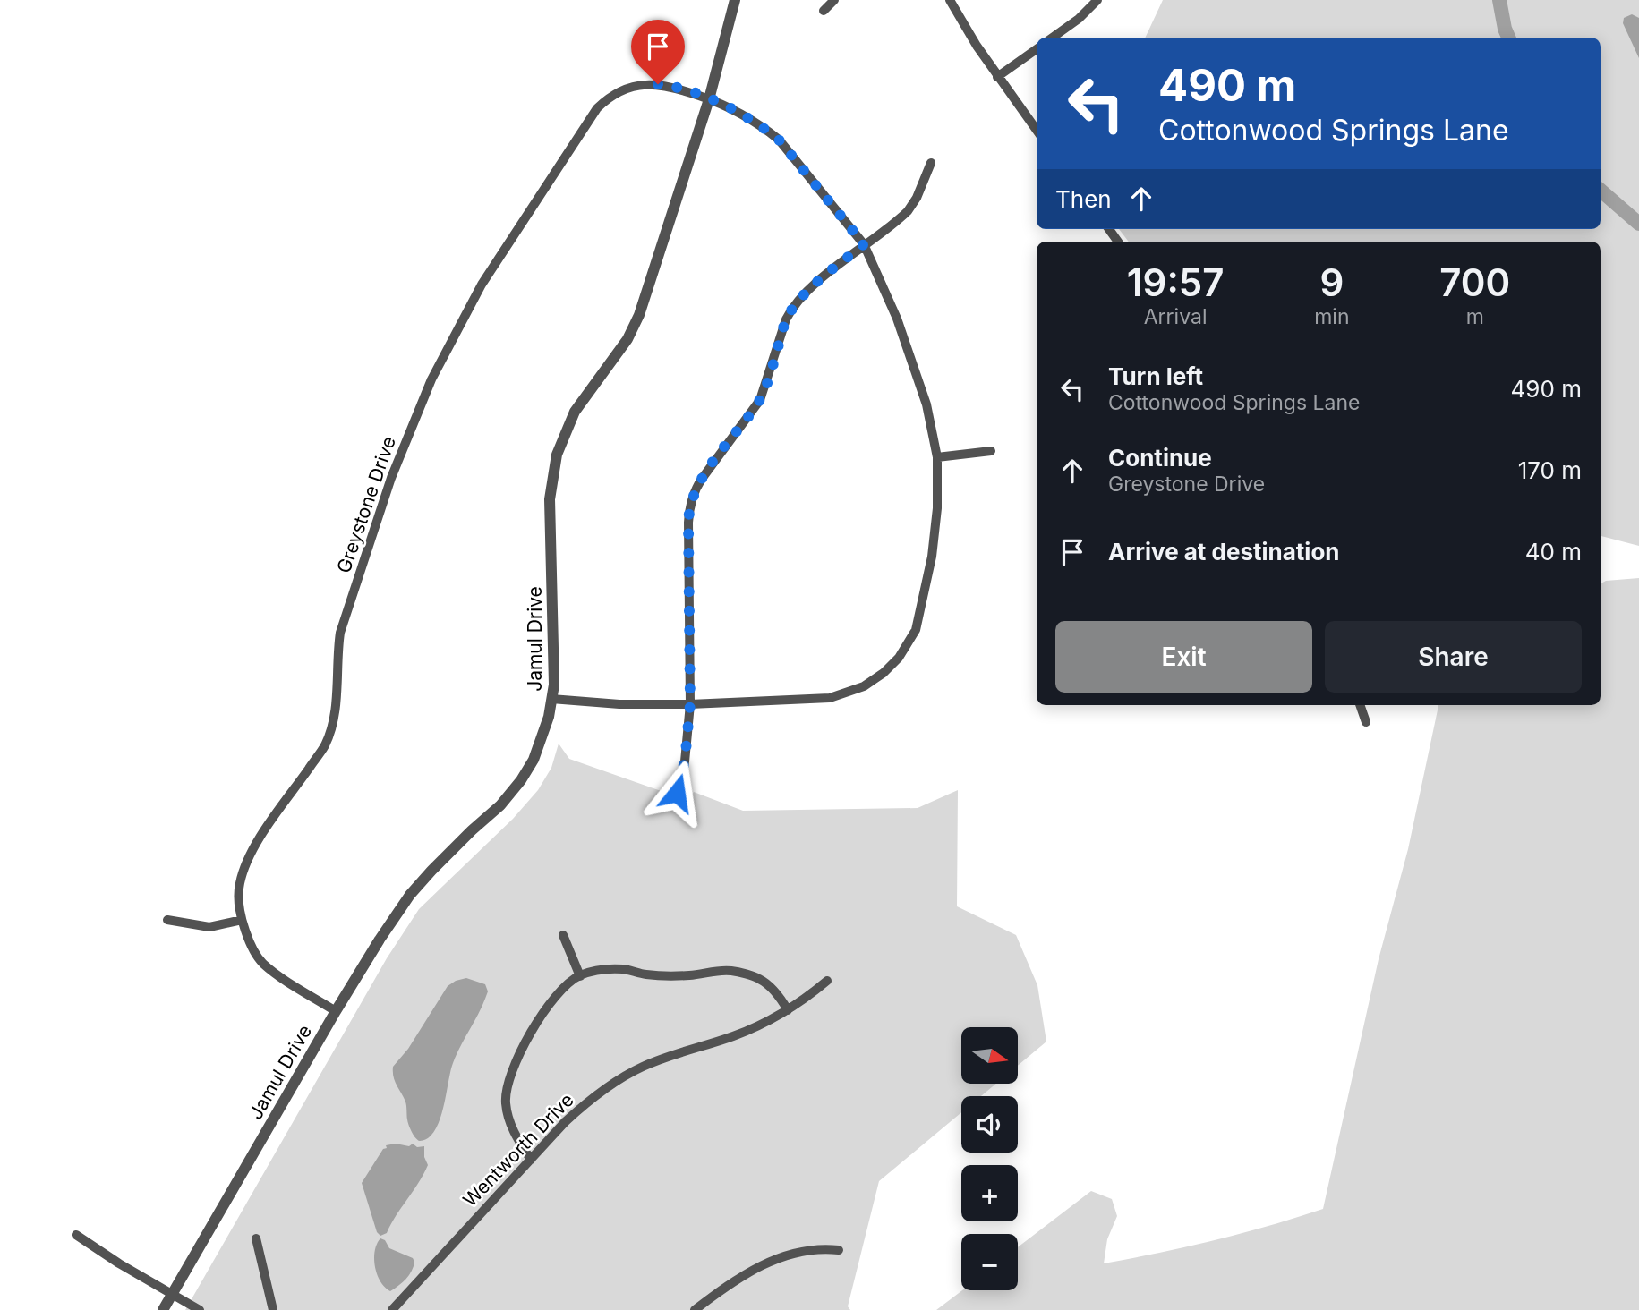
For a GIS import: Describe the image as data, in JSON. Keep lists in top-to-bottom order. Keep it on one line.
{"streets":{"street":["Greystone Drive","Jamul Drive","Wentworth Drive"]},"crossings":[["Greystone Drive","Jamul Drive"]],"north":"right","page":{"turn":["490 m","Cottonwood Springs Lane"],"then":"Then","eta":["19:57","Arrival","9","min","700","m"],"list":[{"name":"Turn left","note":"Cottonwood Springs Lane","value":"490 m"},{"name":"Continue","note":"Greystone Drive","value":"170 m"},{"name":"Arrive at destination","value":"40 m"}],"buttons":["Exit","Share"],"map_buttons":["+","−"]}}
